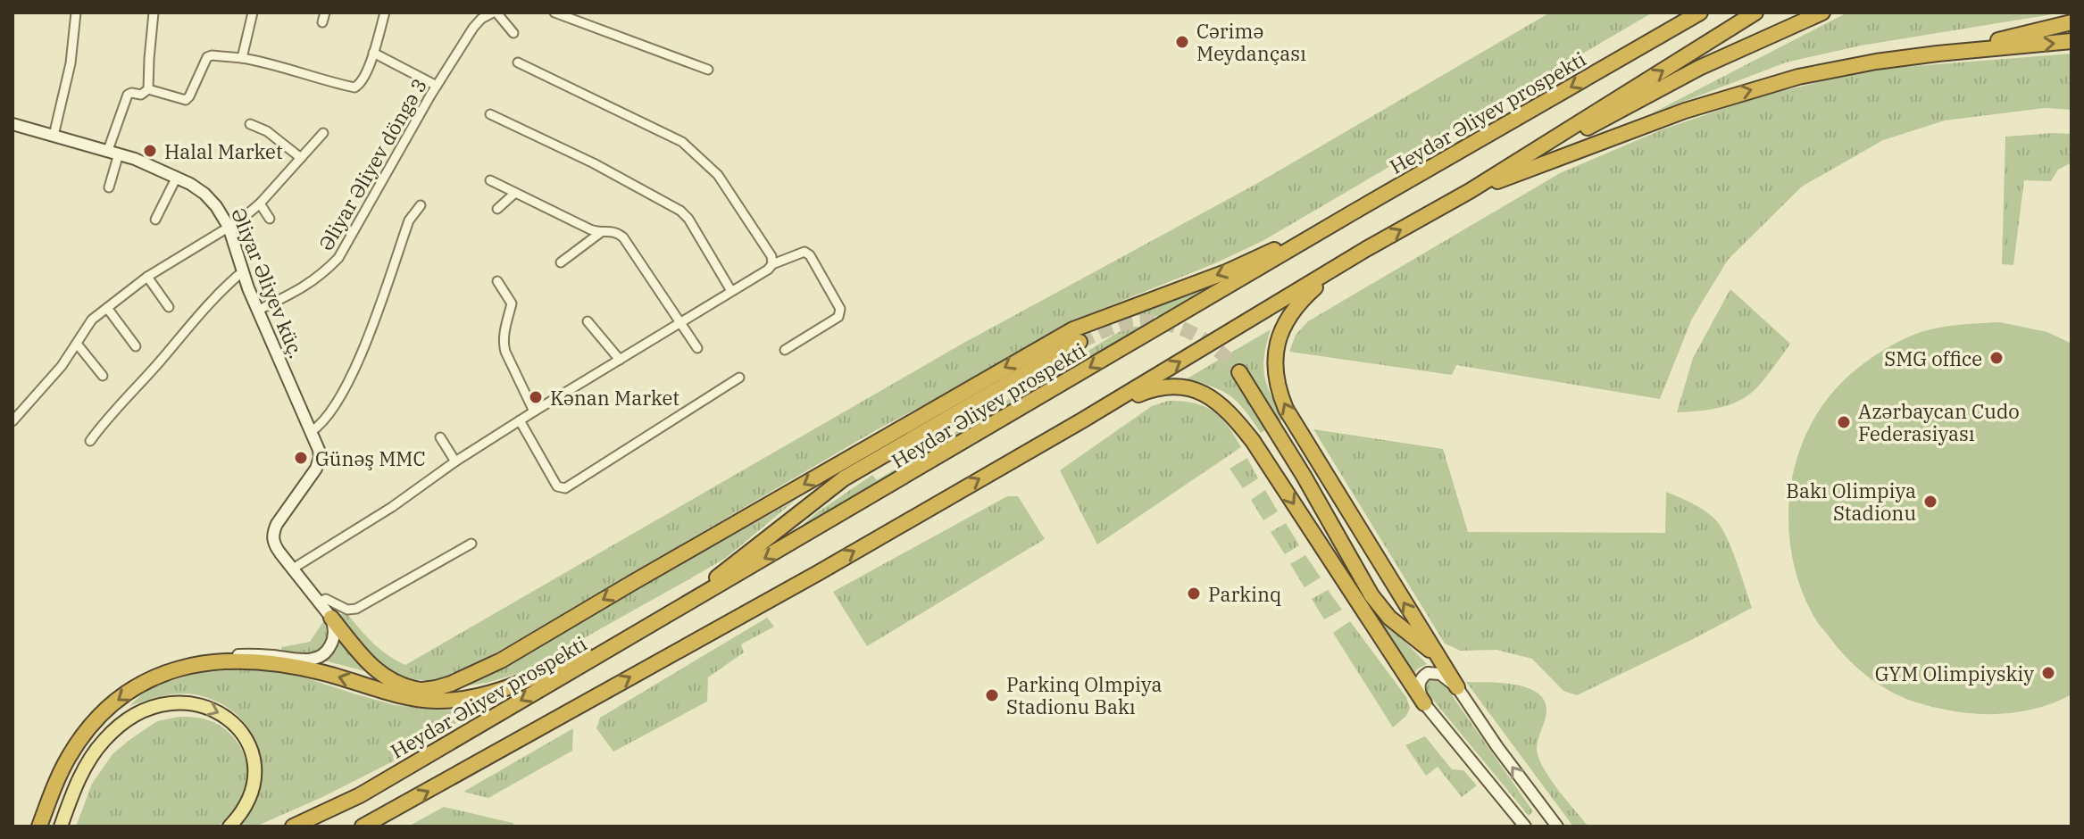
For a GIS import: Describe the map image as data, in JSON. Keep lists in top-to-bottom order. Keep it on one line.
{"streets":{"highway":["Heydər Əliyev prospekti"],"street":["Əliyar Əliyev döngə 3","Əliyar Əliyev küç."]},"crossings":[["Əliyar Əliyev döngə 3","Əliyar Əliyev küç."]],"places":["Cərimə Meydançası","Halal Market","SMG office","Kənan Market","Azərbaycan Cudo Federasiyası","Günəş MMC","Bakı Olimpiya Stadionu","Parkinq","GYM Olimpiyskiy","Parkinq Olmpiya Stadionu Bakı"]}
